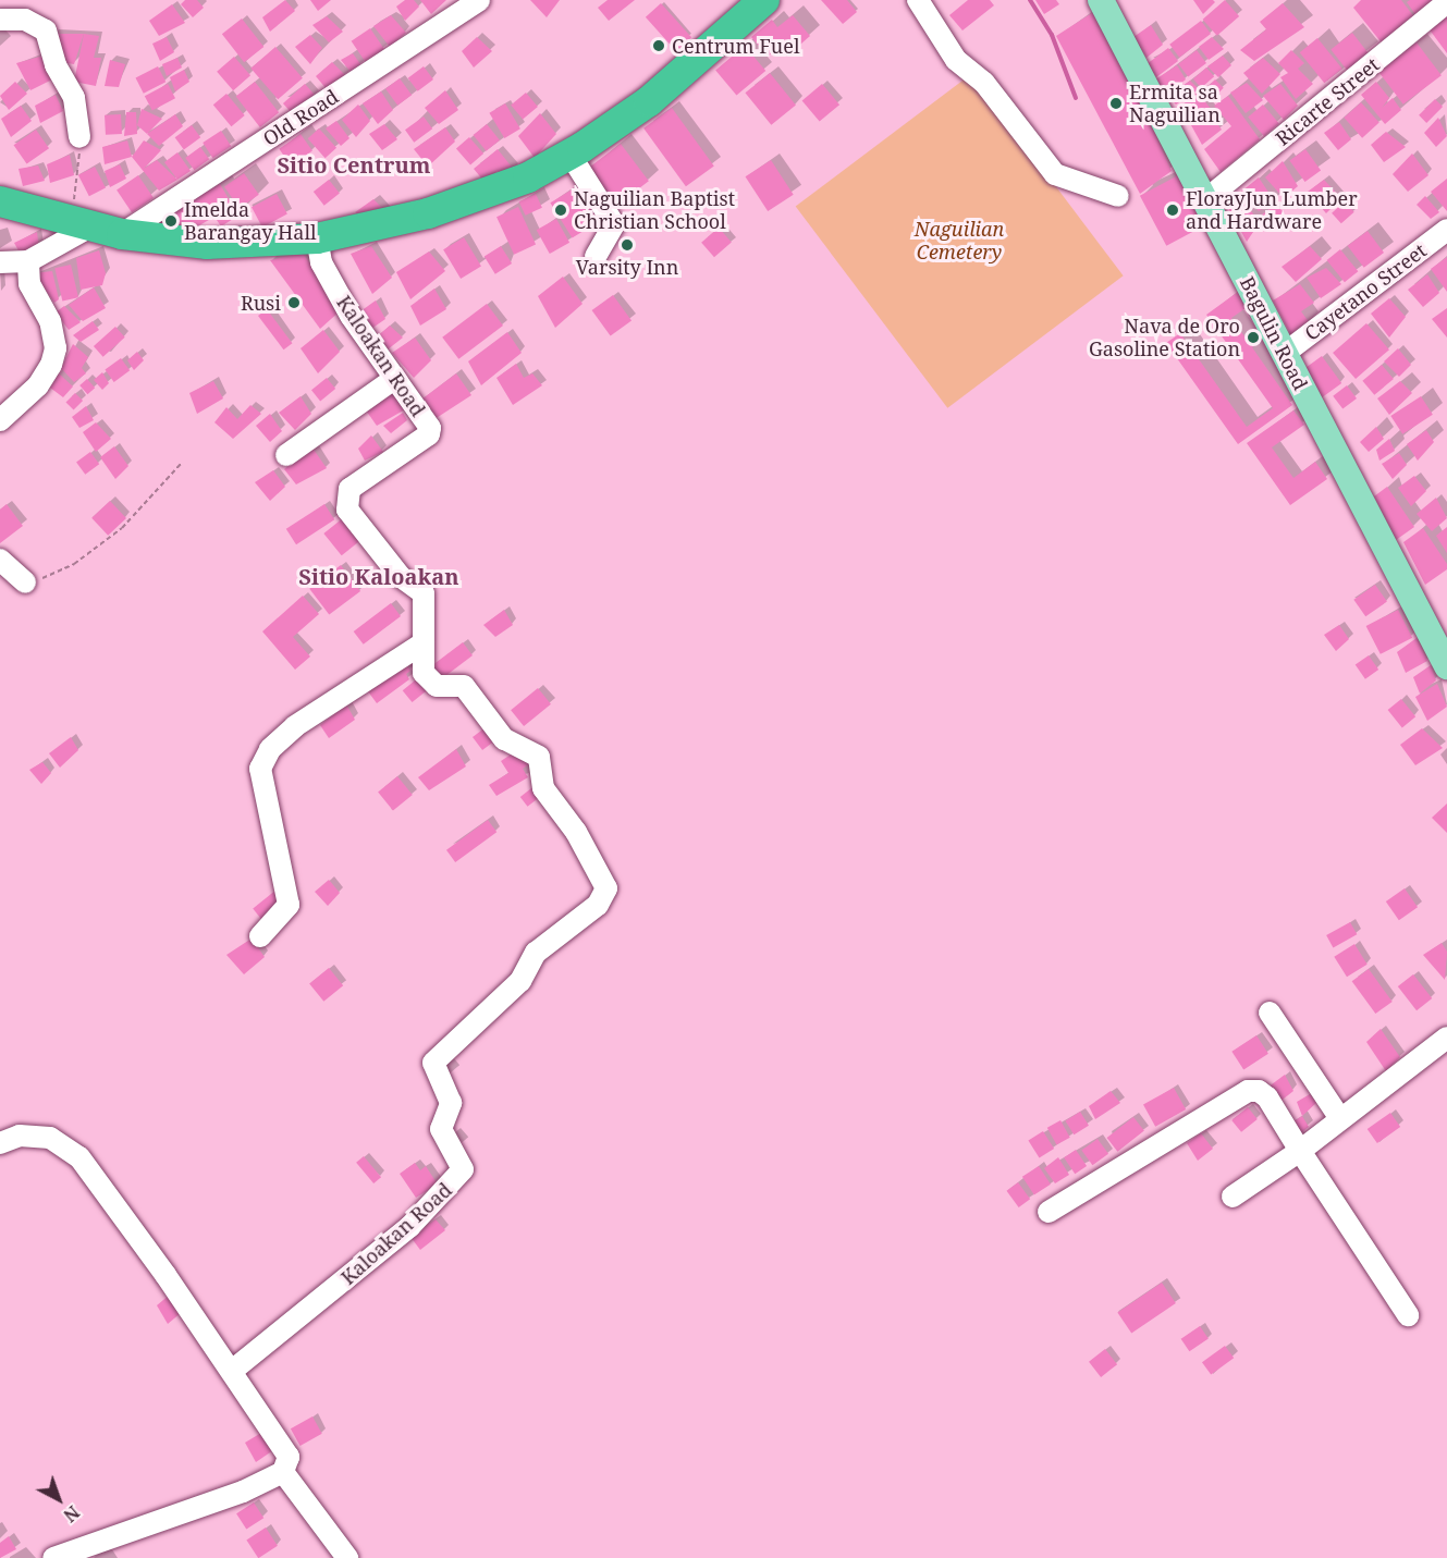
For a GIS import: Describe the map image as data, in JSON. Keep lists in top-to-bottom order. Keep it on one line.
{"streets":{"main road":["Bagulin Road"],"street":["Ricarte Street","Old Road","Cayetano Street","Kaloakan Road"]},"crossings":[["Ricarte Street","Bagulin Road"],["Cayetano Street","Bagulin Road"]],"districts":["Sitio Centrum","Sitio Kaloakan"],"parks":["Naguilian Cemetery"],"places":["Centrum Fuel","Ermita sa Naguilian","Naguilian Baptist Christian School","FlorayJun Lumber and Hardware","Imelda Barangay Hall","Varsity Inn","Rusi","Nava de Oro Gasoline Station"],"north":"bottom right"}
